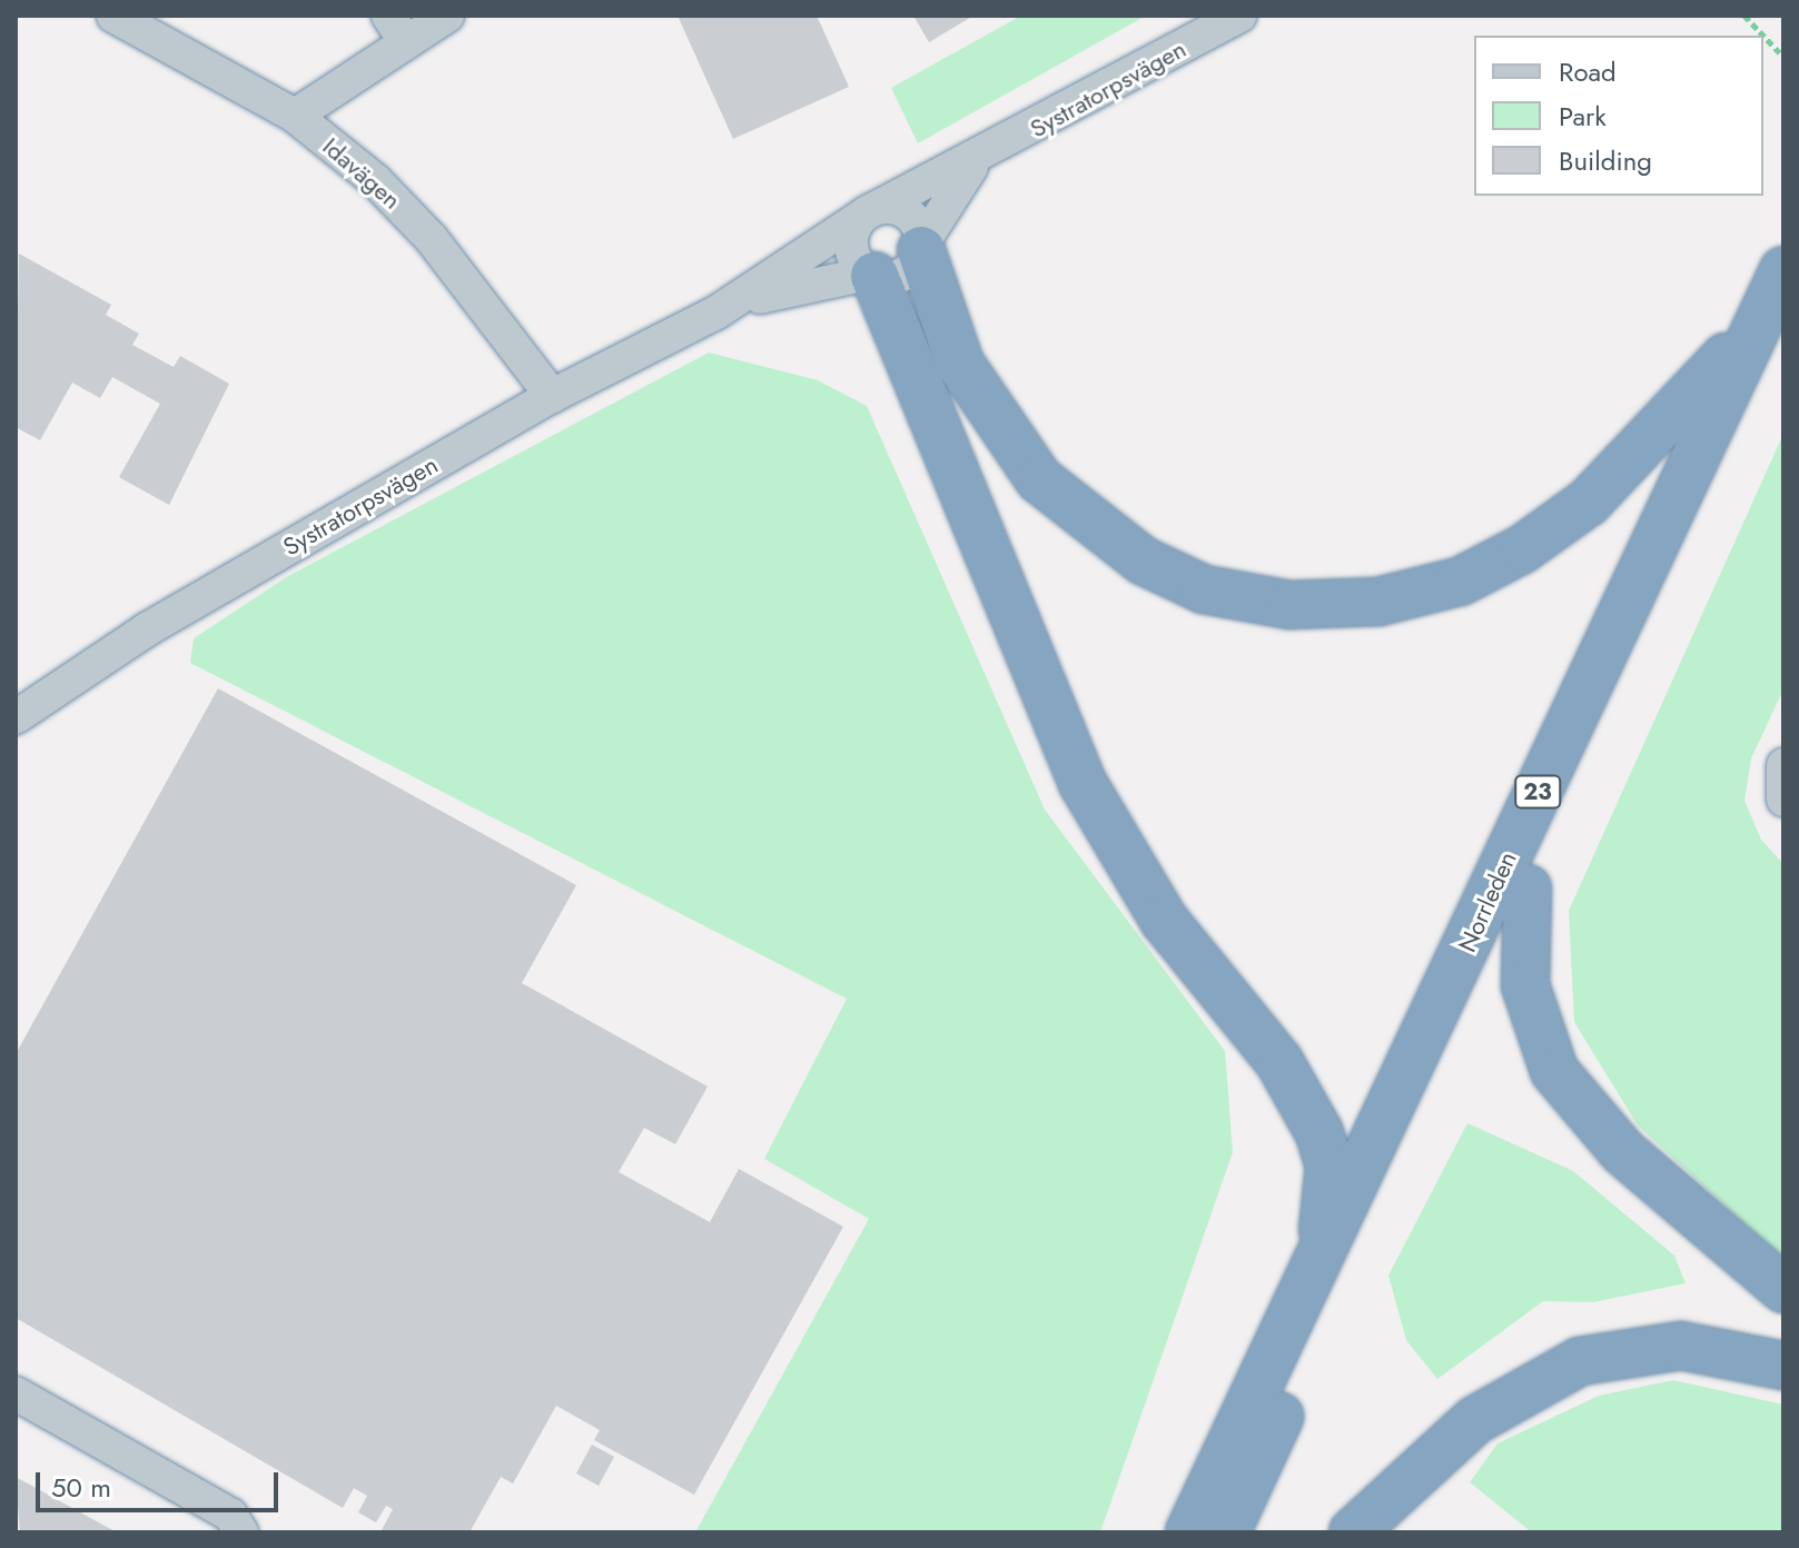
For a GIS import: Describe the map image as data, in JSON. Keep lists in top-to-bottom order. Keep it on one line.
{"streets":{"highway":["23","Norrleden"],"street":["Systratorpsvägen","Idavägen"]},"crossings":[["Systratorpsvägen","Idavägen"]],"legend":["Road","Park","Building"],"scale_bar":"50 m"}
